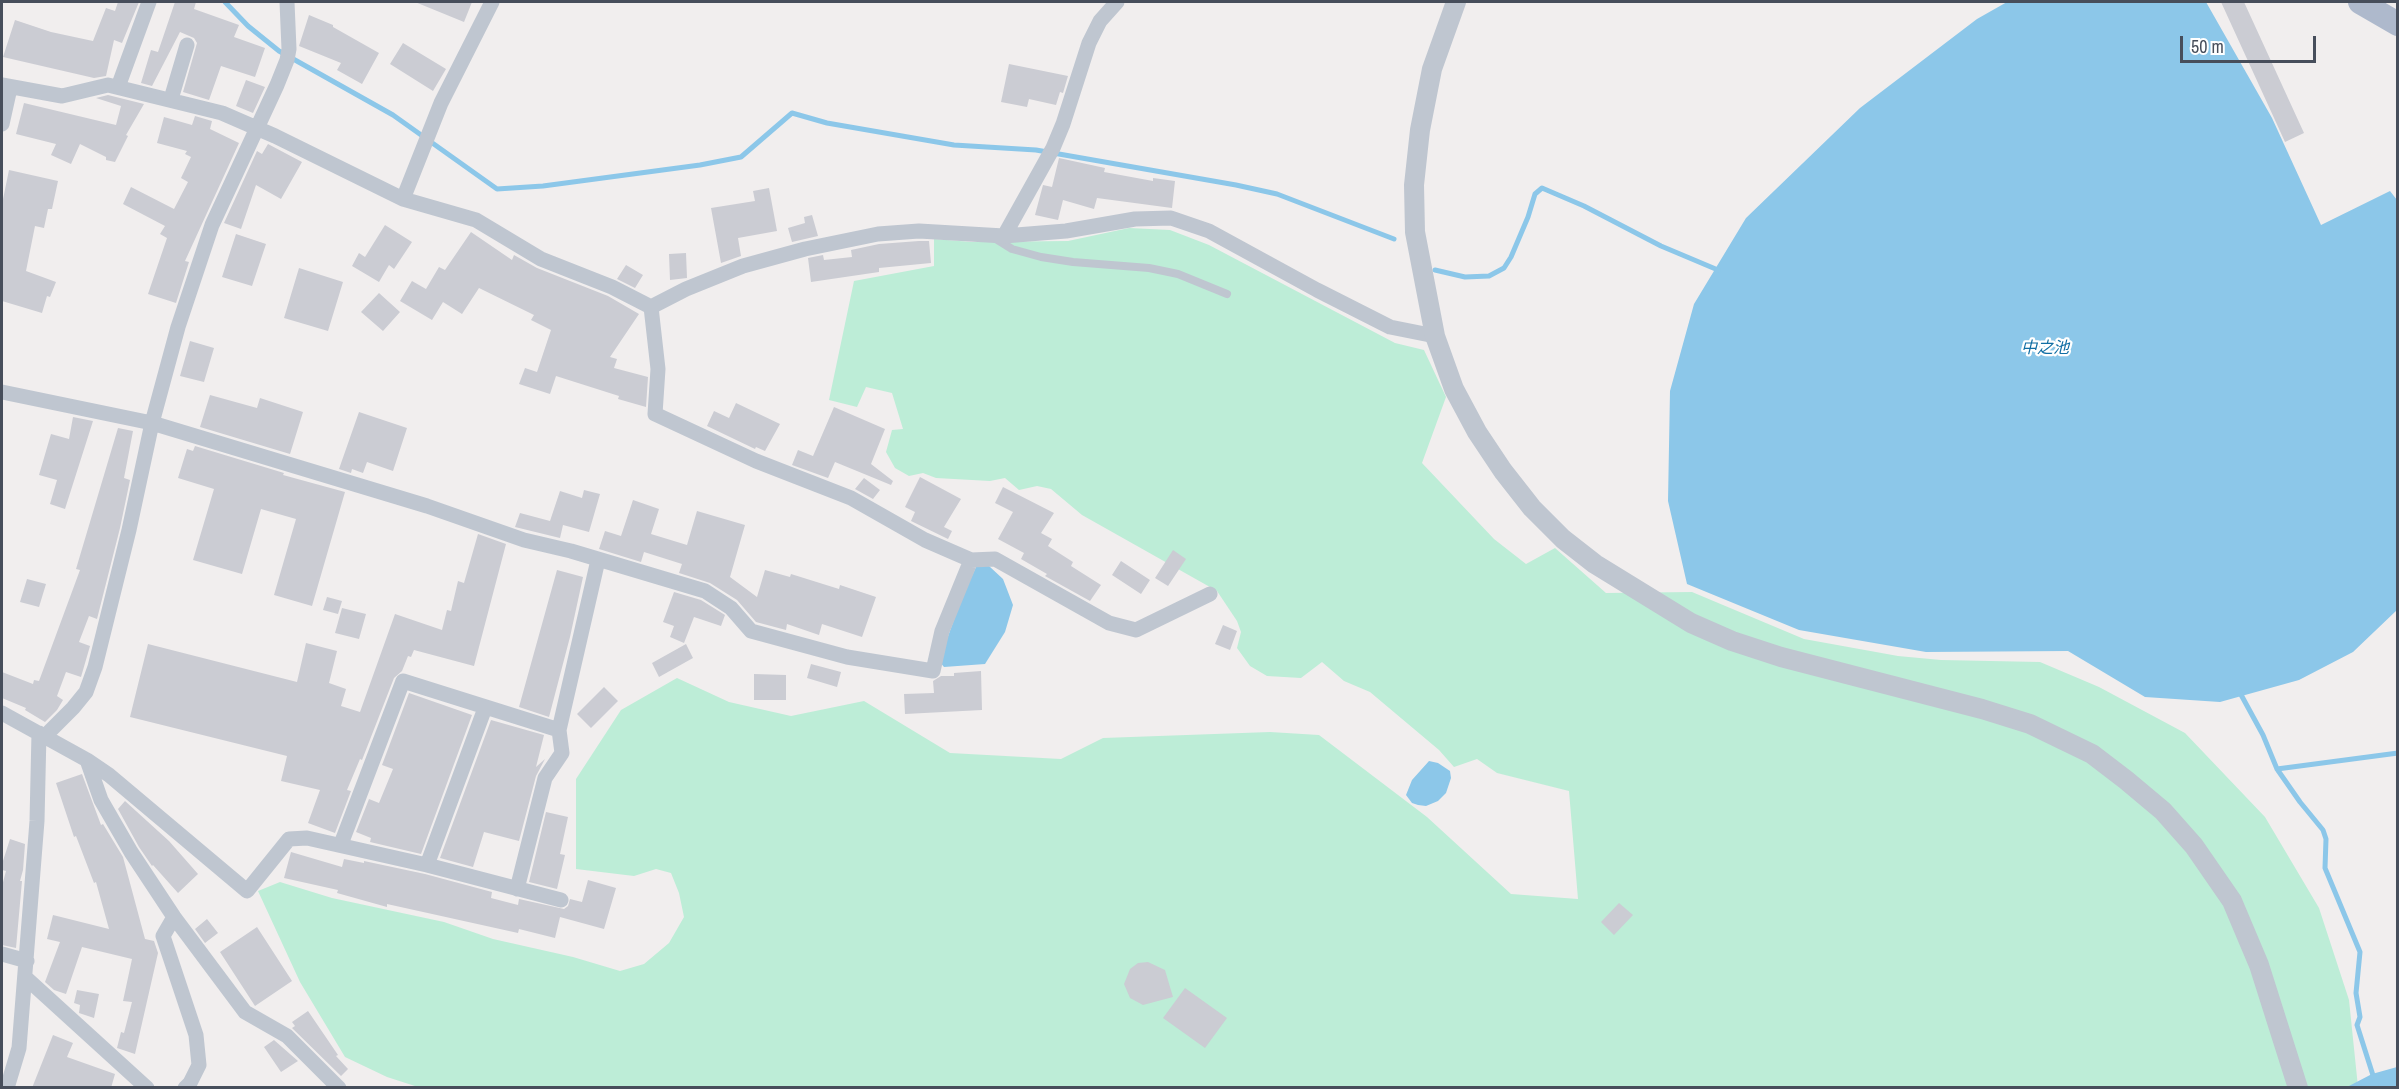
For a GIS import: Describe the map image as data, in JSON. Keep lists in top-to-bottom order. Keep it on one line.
{"water":["中之池"],"scale_bar":"50 m"}
